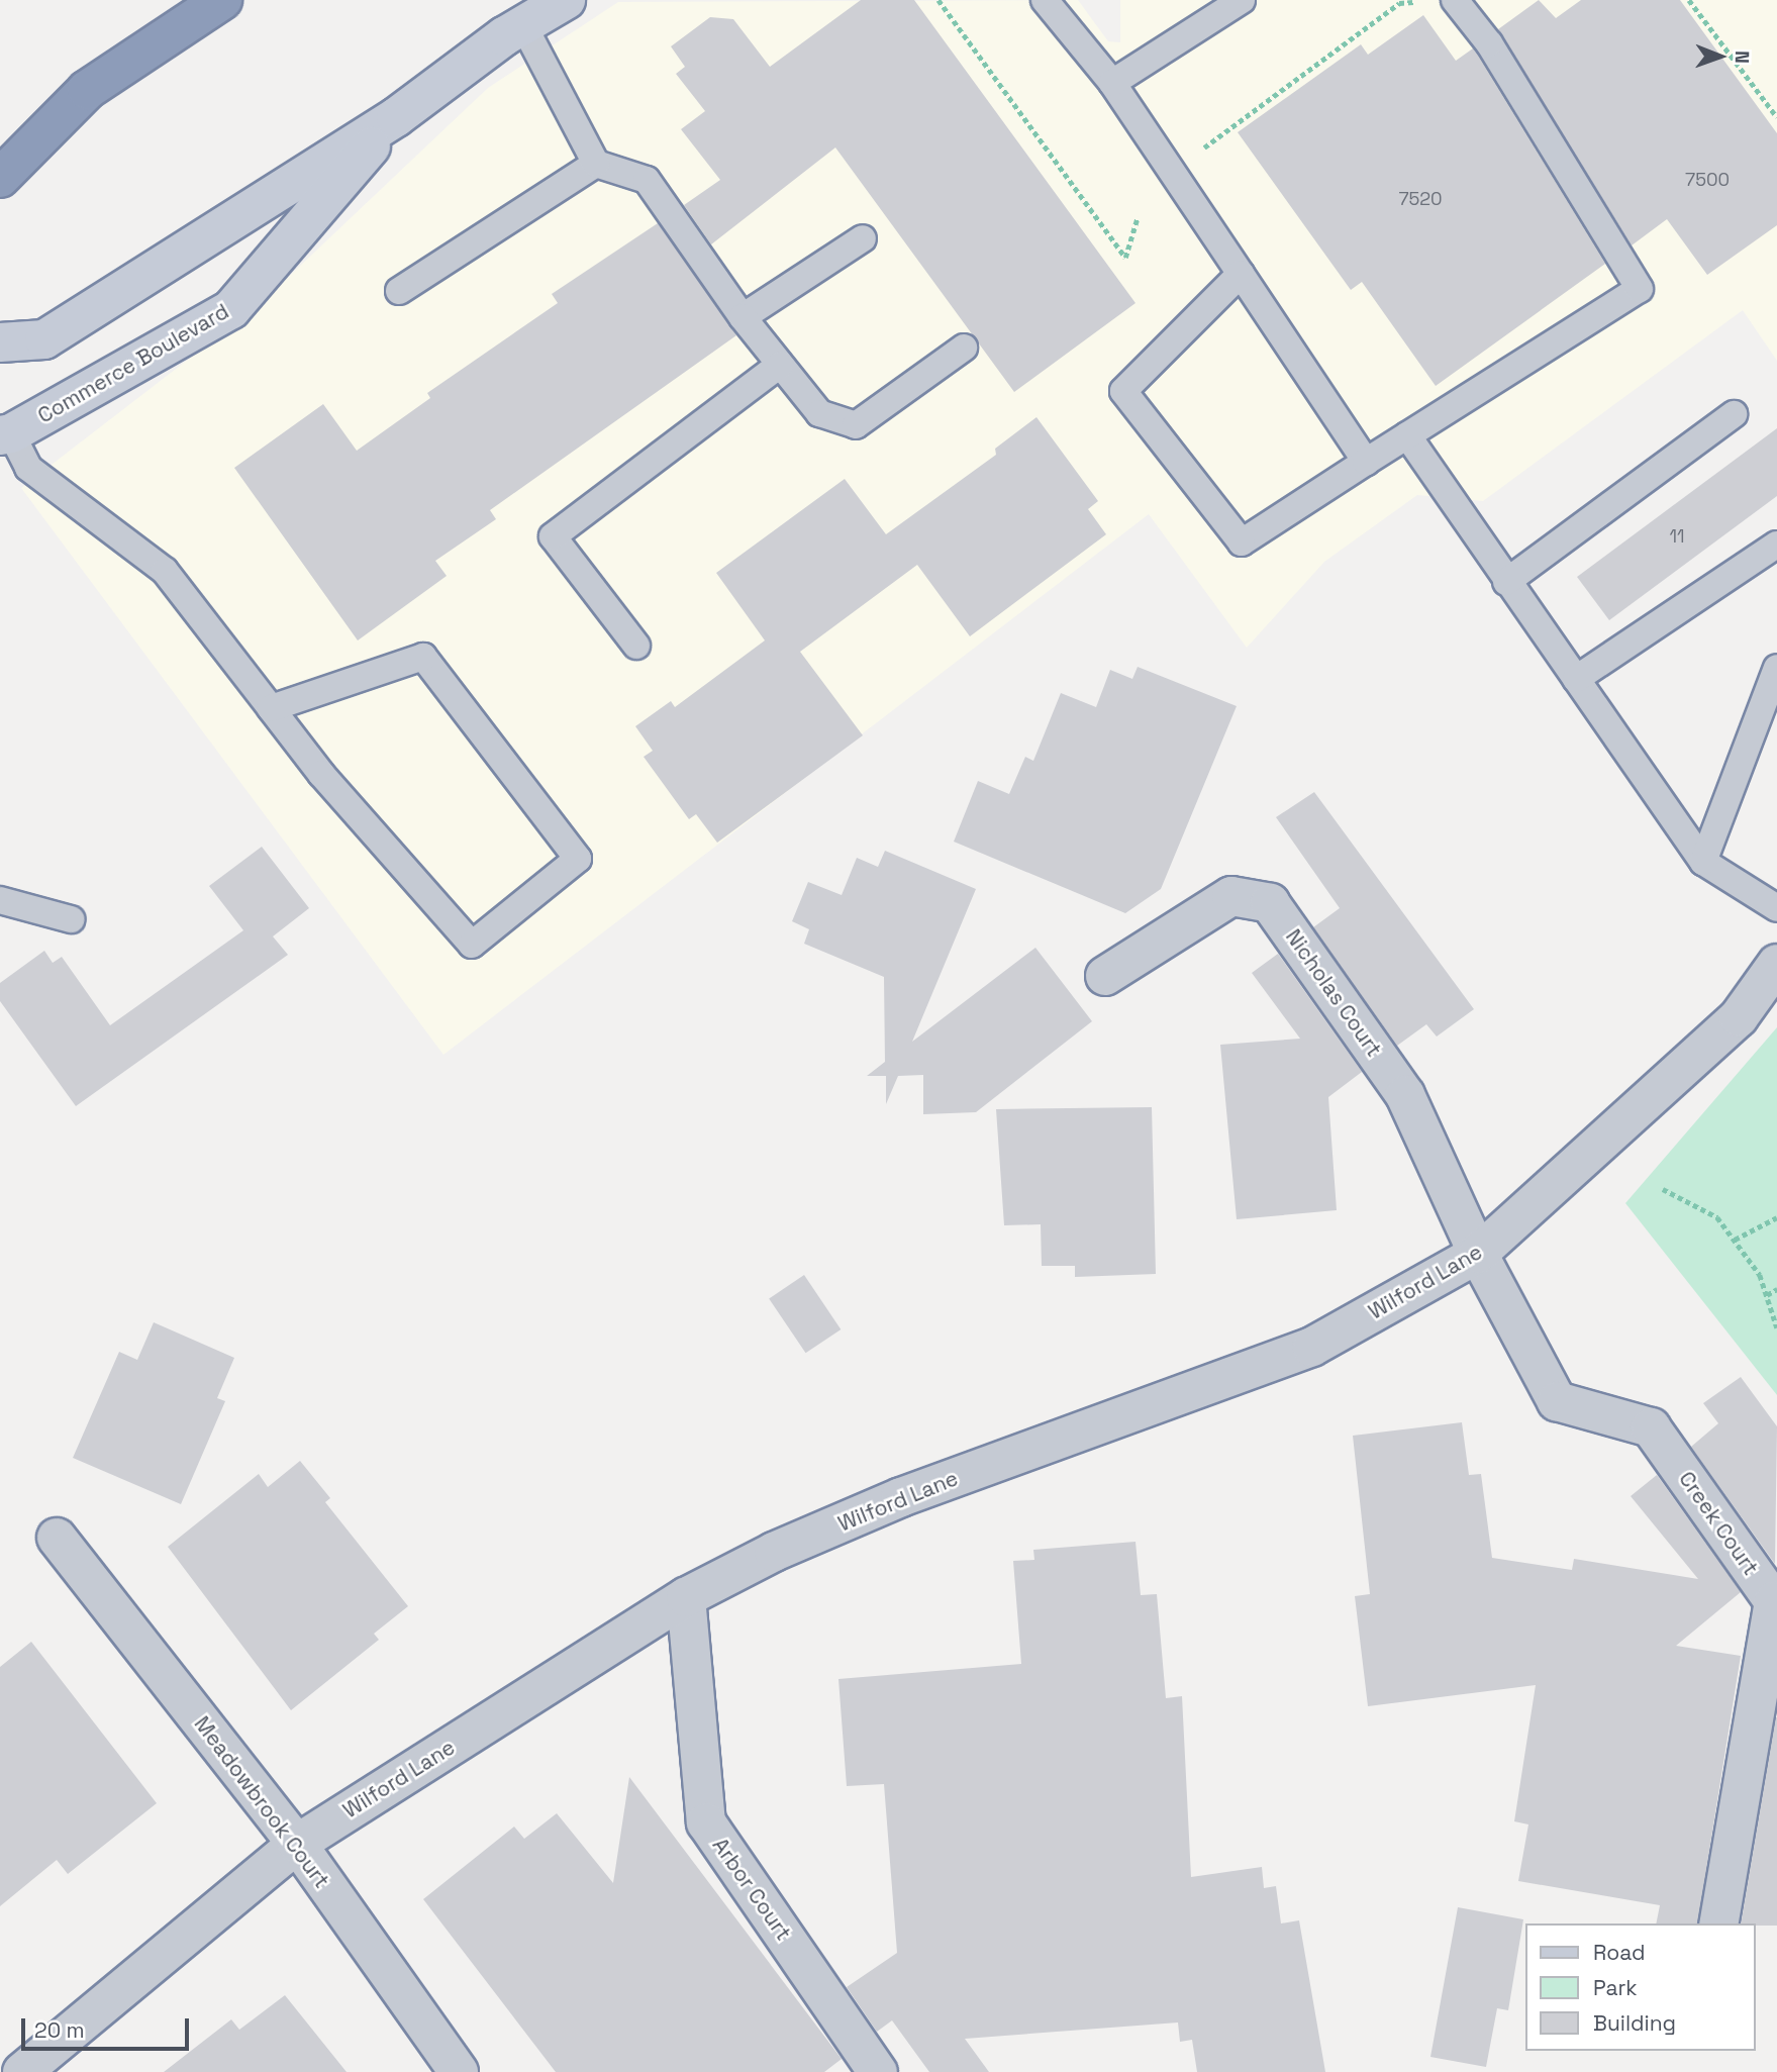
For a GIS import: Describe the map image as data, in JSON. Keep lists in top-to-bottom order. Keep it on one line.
{"streets":{"street":["Commerce Boulevard","Nicholas Court","Wilford Lane","Creek Court","Meadowbrook Court","Arbor Court"]},"crossings":[["Nicholas Court","Wilford Lane"],["Nicholas Court","Creek Court"],["Wilford Lane","Creek Court"],["Wilford Lane","Meadowbrook Court"],["Wilford Lane","Arbor Court"]],"house_numbers":["7500","7520","11"],"legend":["Road","Park","Building"],"scale_bar":"20 m","north":"right"}
